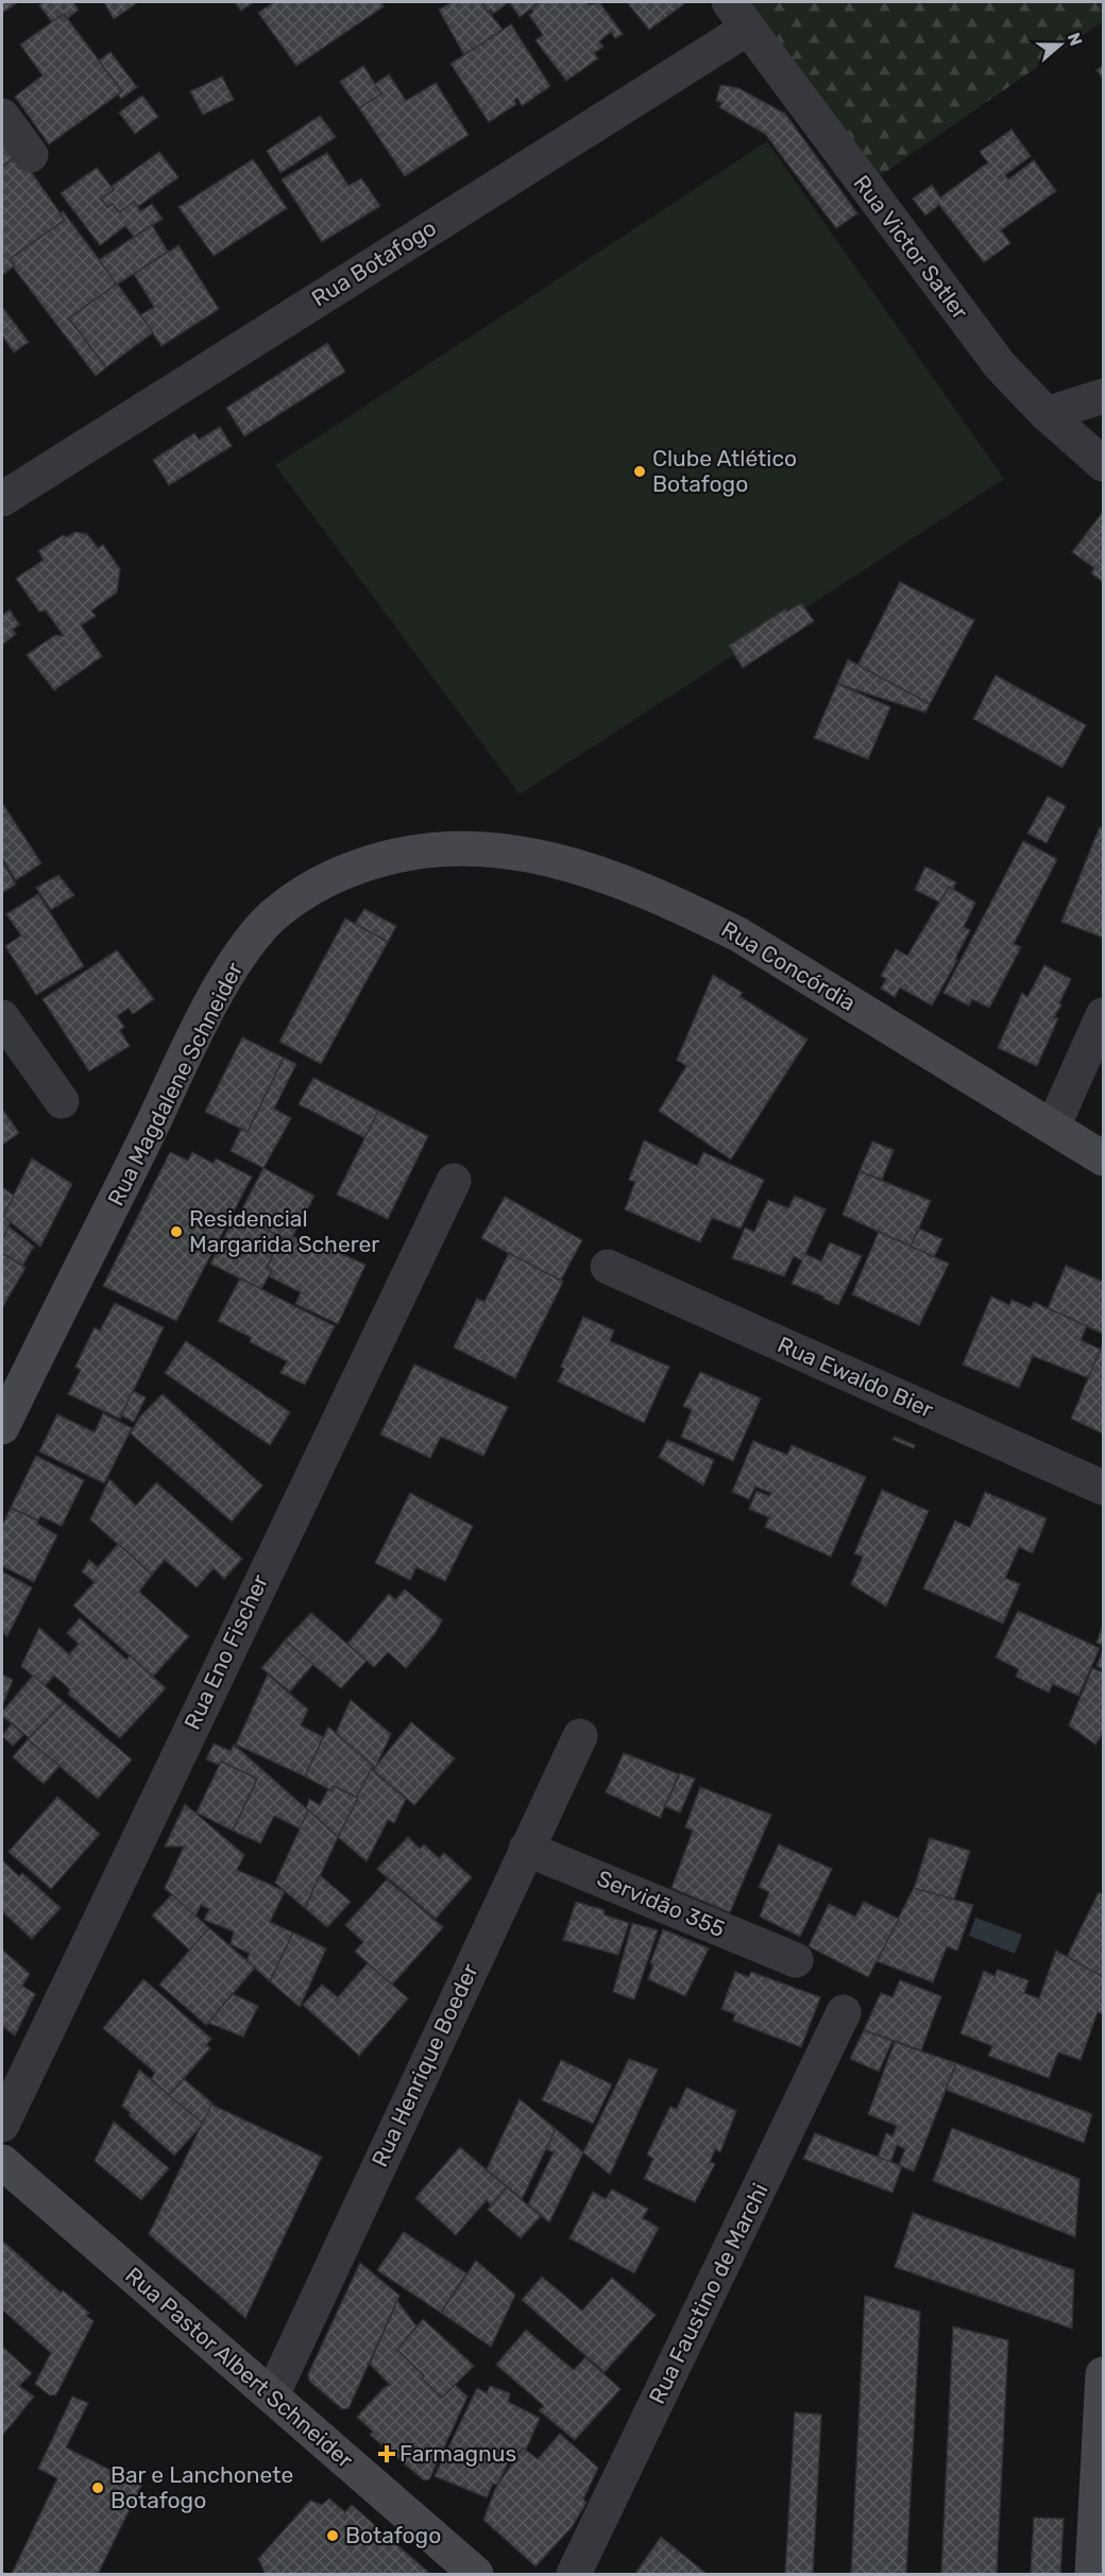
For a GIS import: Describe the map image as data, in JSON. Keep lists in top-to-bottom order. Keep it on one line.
{"streets":{"main road":["Rua Concórdia","Rua Magdalene Schneider","Rua Pastor Albert Schneider"],"street":["Rua Victor Satler","Rua Botafogo","Rua Ewaldo Bier","Rua Eno Fischer","Servidão 355","Rua Henrique Boeder","Rua Faustino de Marchi"]},"crossings":[["Rua Victor Satler","Rua Botafogo"],["Rua Concórdia","Rua Magdalene Schneider"],["Servidão 355","Rua Henrique Boeder"],["Rua Henrique Boeder","Rua Pastor Albert Schneider"]],"places":{"other":["Clube Atlético Botafogo","Residencial Margarida Scherer","Bar e Lanchonete Botafogo","Botafogo"],"health":["Farmagnus"]},"north":"right"}
